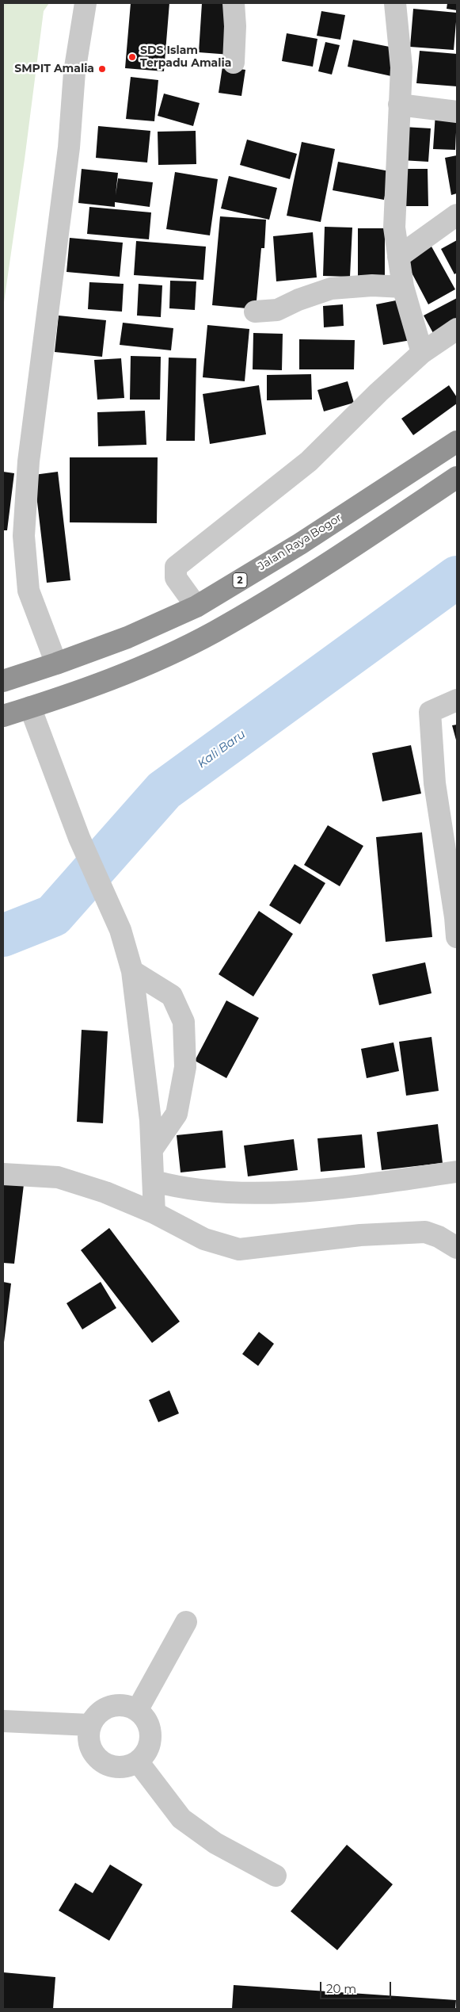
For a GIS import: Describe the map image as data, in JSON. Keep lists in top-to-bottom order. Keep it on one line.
{"streets":{"highway":["Jalan Raya Bogor","2"]},"water":["Kali Baru"],"places":["SDS Islam Terpadu Amalia","SMPIT Amalia"],"scale_bar":"20 m"}
